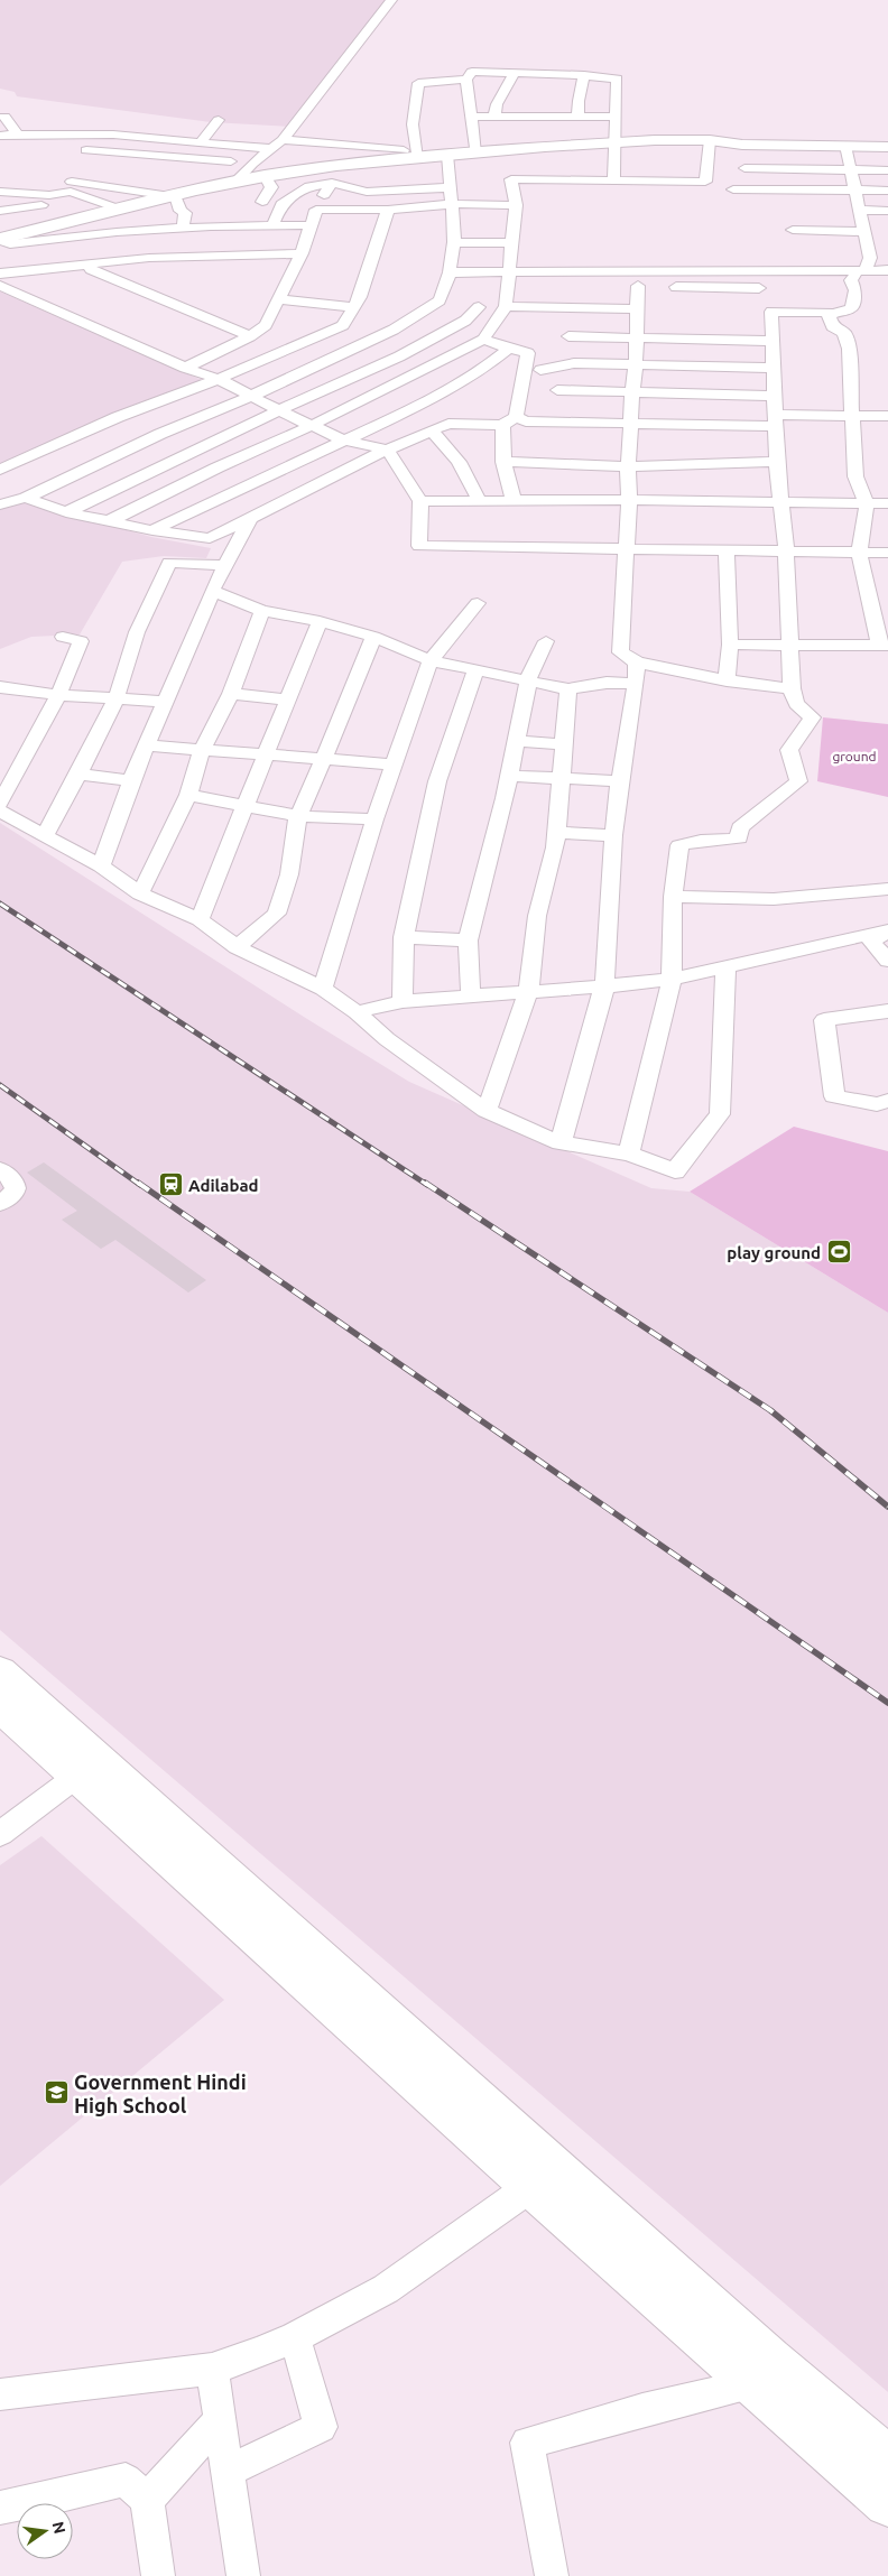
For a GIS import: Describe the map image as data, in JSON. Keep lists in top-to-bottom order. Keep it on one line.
{"parks":["ground"],"places":{"station":["Adilabad"],"sports":["play ground"],"school or university":["Government Hindi High School"]},"north":"right"}
